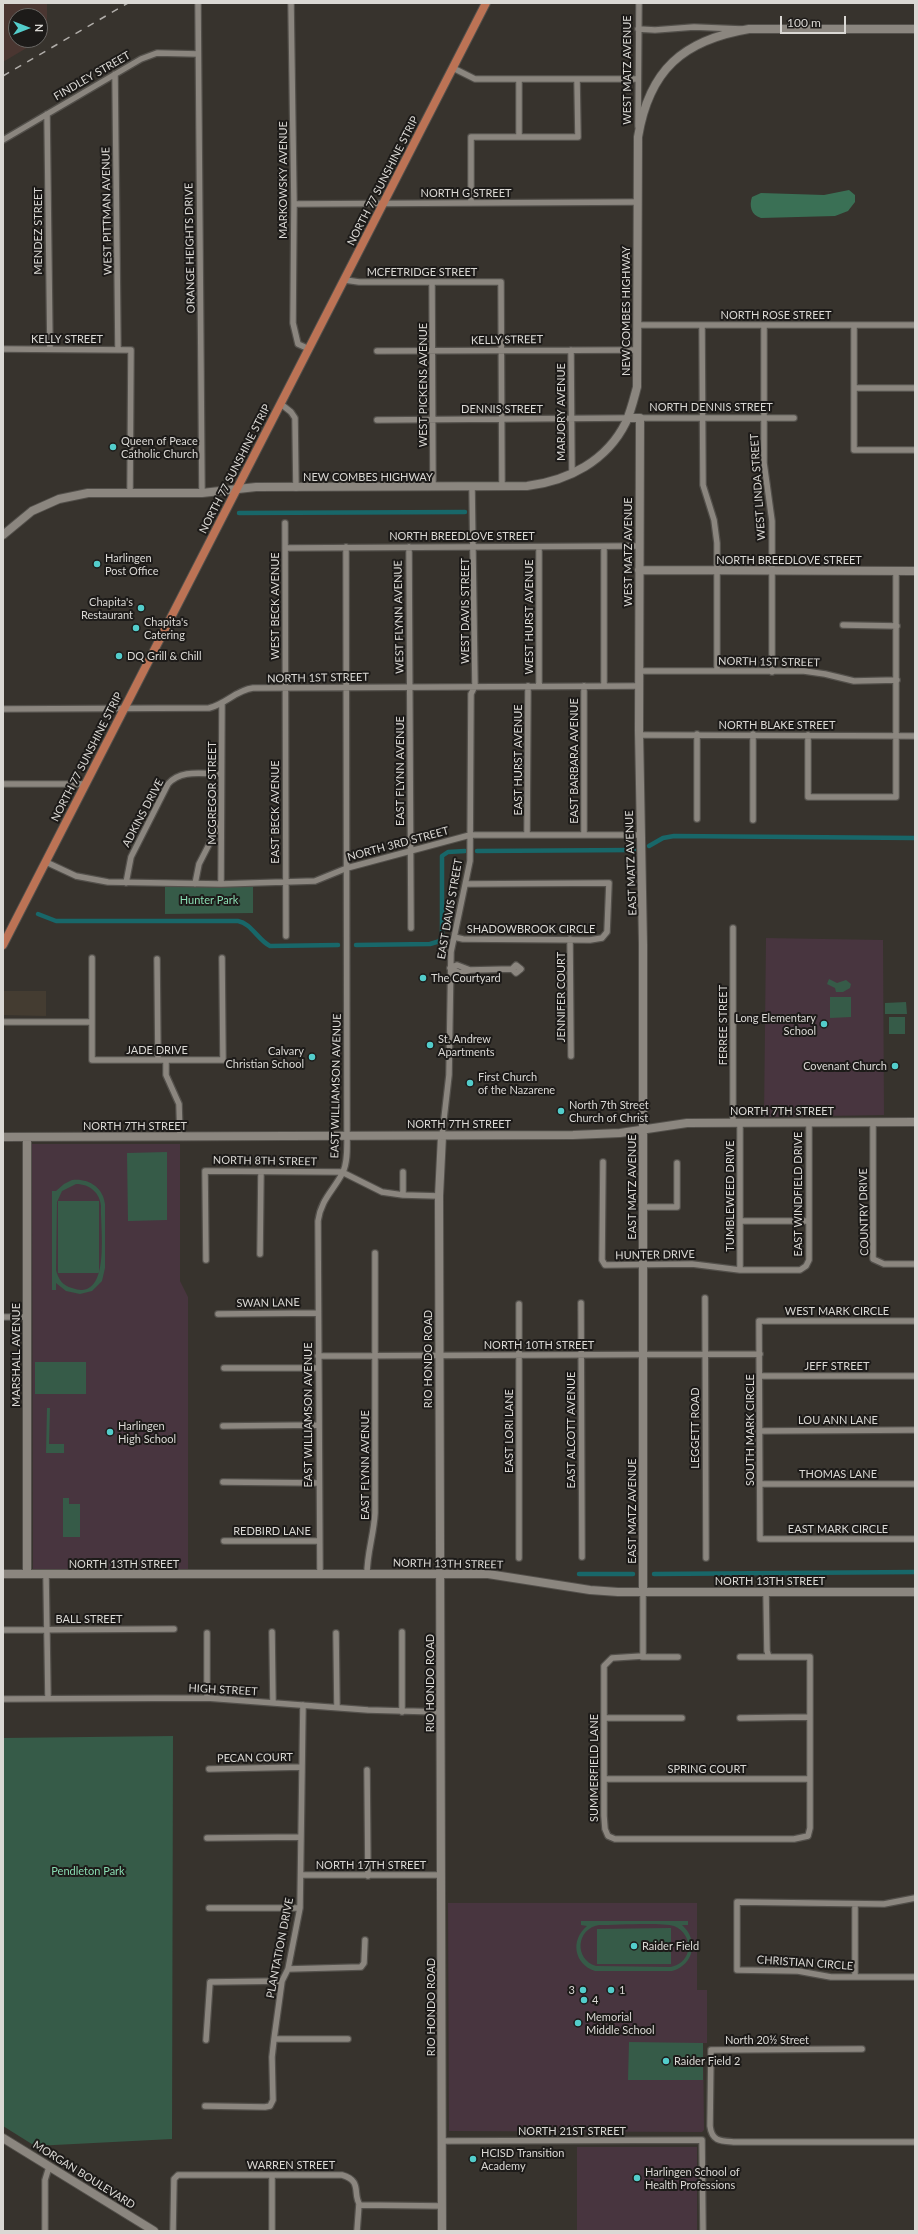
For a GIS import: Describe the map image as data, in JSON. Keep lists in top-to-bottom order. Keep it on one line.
{"streets":{"main road":["NORTH 77 SUNSHINE STRIP"],"street":["WEST MATZ AVENUE","FINDLEY STREET","MARKOWSKY AVENUE","NORTH G STREET","WEST PITTMAN AVENUE","MENDEZ STREET","ORANGE HEIGHTS DRIVE","MCFETRIDGE STREET","NEW COMBES HIGHWAY","NORTH ROSE STREET","KELLY STREET","WEST PICKENS AVENUE","NORTH DENNIS STREET","DENNIS STREET","MARJORY AVENUE","WEST LINDA STREET","NORTH BREEDLOVE STREET","WEST BECK AVENUE","WEST DAVIS STREET","WEST FLYNN AVENUE","WEST HURST AVENUE","NORTH 1ST STREET","NORTH BLAKE STREET","EAST HURST AVENUE","EAST BARBARA AVENUE","EAST FLYNN AVENUE","MCGREGOR STREET","EAST BECK AVENUE","ADKINS DRIVE","NORTH 3RD STREET","EAST MATZ AVENUE","EAST DAVIS STREET","SHADOWBROOK CIRCLE","JENNIFER COURT","FERREE STREET","JADE DRIVE","EAST WILLIAMSON AVENUE","NORTH 7TH STREET","NORTH 8TH STREET","EAST WINDFIELD DRIVE","TUMBLEWEED DRIVE","COUNTRY DRIVE","HUNTER DRIVE","SWAN LANE","WEST MARK CIRCLE","NORTH 10TH STREET","MARSHALL AVENUE","RIO HONDO ROAD","JEFF STREET","LOU ANN LANE","LEGGETT ROAD","EAST ALCOTT AVENUE","SOUTH MARK CIRCLE","EAST LORI LANE","THOMAS LANE","EAST MARK CIRCLE","REDBIRD LANE","NORTH 13TH STREET","BALL STREET","HIGH STREET","PECAN COURT","SUMMERFIELD LANE","SPRING COURT","NORTH 17TH STREET","PLANTATION DRIVE","CHRISTIAN CIRCLE","North 20½ Street","NORTH 21ST STREET","WARREN STREET","MORGAN BOULEVARD"]},"crossings":[["WEST MATZ AVENUE","NEW COMBES HIGHWAY"],["WEST MATZ AVENUE","NORTH DENNIS STREET"],["WEST MATZ AVENUE","NORTH BREEDLOVE STREET"],["WEST MATZ AVENUE","NORTH 1ST STREET"],["WEST MATZ AVENUE","EAST MATZ AVENUE"],["FINDLEY STREET","WEST PITTMAN AVENUE"],["FINDLEY STREET","MENDEZ STREET"],["FINDLEY STREET","ORANGE HEIGHTS DRIVE"],["MARKOWSKY AVENUE","NORTH 77 SUNSHINE STRIP"],["MARKOWSKY AVENUE","NORTH G STREET"],["NORTH 77 SUNSHINE STRIP","NORTH G STREET"],["NORTH 77 SUNSHINE STRIP","MCFETRIDGE STREET"],["NORTH 77 SUNSHINE STRIP","NEW COMBES HIGHWAY"],["NORTH 77 SUNSHINE STRIP","NORTH 1ST STREET"],["NORTH 77 SUNSHINE STRIP","NORTH 3RD STREET"],["NORTH G STREET","NEW COMBES HIGHWAY"],["WEST PITTMAN AVENUE","KELLY STREET"],["MENDEZ STREET","KELLY STREET"],["ORANGE HEIGHTS DRIVE","NEW COMBES HIGHWAY"],["MCFETRIDGE STREET","KELLY STREET"],["MCFETRIDGE STREET","WEST PICKENS AVENUE"],["NEW COMBES HIGHWAY","NORTH ROSE STREET"],["NEW COMBES HIGHWAY","KELLY STREET"],["NEW COMBES HIGHWAY","WEST PICKENS AVENUE"],["NEW COMBES HIGHWAY","NORTH DENNIS STREET"],["NEW COMBES HIGHWAY","DENNIS STREET"],["NEW COMBES HIGHWAY","MARJORY AVENUE"],["NEW COMBES HIGHWAY","WEST DAVIS STREET"],["NORTH ROSE STREET","WEST LINDA STREET"],["KELLY STREET","WEST PICKENS AVENUE"],["KELLY STREET","MARJORY AVENUE"],["WEST PICKENS AVENUE","DENNIS STREET"],["NORTH DENNIS STREET","DENNIS STREET"],["NORTH DENNIS STREET","WEST LINDA STREET"],["DENNIS STREET","MARJORY AVENUE"],["WEST LINDA STREET","NORTH BREEDLOVE STREET"],["WEST LINDA STREET","NORTH 1ST STREET"],["NORTH BREEDLOVE STREET","WEST BECK AVENUE"],["NORTH BREEDLOVE STREET","WEST DAVIS STREET"],["NORTH BREEDLOVE STREET","WEST FLYNN AVENUE"],["NORTH BREEDLOVE STREET","WEST HURST AVENUE"],["NORTH BREEDLOVE STREET","EAST WILLIAMSON AVENUE"],["WEST BECK AVENUE","NORTH 1ST STREET"],["WEST BECK AVENUE","EAST BECK AVENUE"],["WEST DAVIS STREET","NORTH 1ST STREET"],["WEST DAVIS STREET","EAST DAVIS STREET"],["WEST FLYNN AVENUE","NORTH 1ST STREET"],["WEST FLYNN AVENUE","EAST FLYNN AVENUE"],["WEST HURST AVENUE","NORTH 1ST STREET"],["NORTH 1ST STREET","EAST HURST AVENUE"],["NORTH 1ST STREET","EAST BARBARA AVENUE"],["NORTH 1ST STREET","EAST FLYNN AVENUE"],["NORTH 1ST STREET","MCGREGOR STREET"],["NORTH 1ST STREET","EAST BECK AVENUE"],["NORTH 1ST STREET","EAST MATZ AVENUE"],["NORTH 1ST STREET","EAST DAVIS STREET"],["NORTH 1ST STREET","EAST WILLIAMSON AVENUE"],["NORTH BLAKE STREET","EAST MATZ AVENUE"],["EAST HURST AVENUE","NORTH 3RD STREET"],["EAST BARBARA AVENUE","NORTH 3RD STREET"],["EAST FLYNN AVENUE","NORTH 3RD STREET"],["EAST FLYNN AVENUE","NORTH 10TH STREET"],["EAST FLYNN AVENUE","NORTH 13TH STREET"],["MCGREGOR STREET","ADKINS DRIVE"],["MCGREGOR STREET","NORTH 3RD STREET"],["EAST BECK AVENUE","NORTH 3RD STREET"],["ADKINS DRIVE","NORTH 3RD STREET"],["NORTH 3RD STREET","EAST MATZ AVENUE"],["NORTH 3RD STREET","EAST DAVIS STREET"],["NORTH 3RD STREET","EAST WILLIAMSON AVENUE"],["EAST MATZ AVENUE","NORTH 7TH STREET"],["EAST MATZ AVENUE","HUNTER DRIVE"],["EAST MATZ AVENUE","NORTH 10TH STREET"],["EAST MATZ AVENUE","NORTH 13TH STREET"],["EAST DAVIS STREET","SHADOWBROOK CIRCLE"],["EAST DAVIS STREET","NORTH 7TH STREET"],["EAST DAVIS STREET","RIO HONDO ROAD"],["SHADOWBROOK CIRCLE","JENNIFER COURT"],["FERREE STREET","NORTH 7TH STREET"],["FERREE STREET","TUMBLEWEED DRIVE"],["EAST WILLIAMSON AVENUE","NORTH 7TH STREET"],["EAST WILLIAMSON AVENUE","NORTH 8TH STREET"],["EAST WILLIAMSON AVENUE","SWAN LANE"],["EAST WILLIAMSON AVENUE","NORTH 10TH STREET"],["EAST WILLIAMSON AVENUE","REDBIRD LANE"],["EAST WILLIAMSON AVENUE","NORTH 13TH STREET"],["NORTH 7TH STREET","EAST WINDFIELD DRIVE"],["NORTH 7TH STREET","TUMBLEWEED DRIVE"],["NORTH 7TH STREET","COUNTRY DRIVE"],["NORTH 7TH STREET","MARSHALL AVENUE"],["NORTH 7TH STREET","RIO HONDO ROAD"],["NORTH 8TH STREET","RIO HONDO ROAD"],["EAST WINDFIELD DRIVE","HUNTER DRIVE"],["TUMBLEWEED DRIVE","HUNTER DRIVE"],["WEST MARK CIRCLE","SOUTH MARK CIRCLE"],["NORTH 10TH STREET","RIO HONDO ROAD"],["NORTH 10TH STREET","LEGGETT ROAD"],["NORTH 10TH STREET","EAST ALCOTT AVENUE"],["NORTH 10TH STREET","SOUTH MARK CIRCLE"],["NORTH 10TH STREET","EAST LORI LANE"],["MARSHALL AVENUE","NORTH 13TH STREET"],["RIO HONDO ROAD","NORTH 13TH STREET"],["RIO HONDO ROAD","HIGH STREET"],["RIO HONDO ROAD","NORTH 17TH STREET"],["RIO HONDO ROAD","NORTH 21ST STREET"],["JEFF STREET","SOUTH MARK CIRCLE"],["LOU ANN LANE","SOUTH MARK CIRCLE"],["SOUTH MARK CIRCLE","THOMAS LANE"],["SOUTH MARK CIRCLE","EAST MARK CIRCLE"],["HIGH STREET","PLANTATION DRIVE"],["PECAN COURT","PLANTATION DRIVE"],["SUMMERFIELD LANE","SPRING COURT"],["NORTH 17TH STREET","PLANTATION DRIVE"]],"parks":["Hunter Park","Pendleton Park"],"places":["Queen of Peace Catholic Church","Harlingen Post Office","Chapita's Restaurant","Chapita's Catering","DQ Grill & Chill","The Courtyard","Long Elementary School","St. Andrew Apartments","Calvary Christian School","Covenant Church","First Church of the Nazarene","North 7th Street Church of Christ","Harlingen High School","Raider Field","3","1","4","Memorial Middle School","Raider Field 2","HCISD Transition Academy","Harlingen School of Health Professions"],"scale_bar":"100 m","north":"right"}
